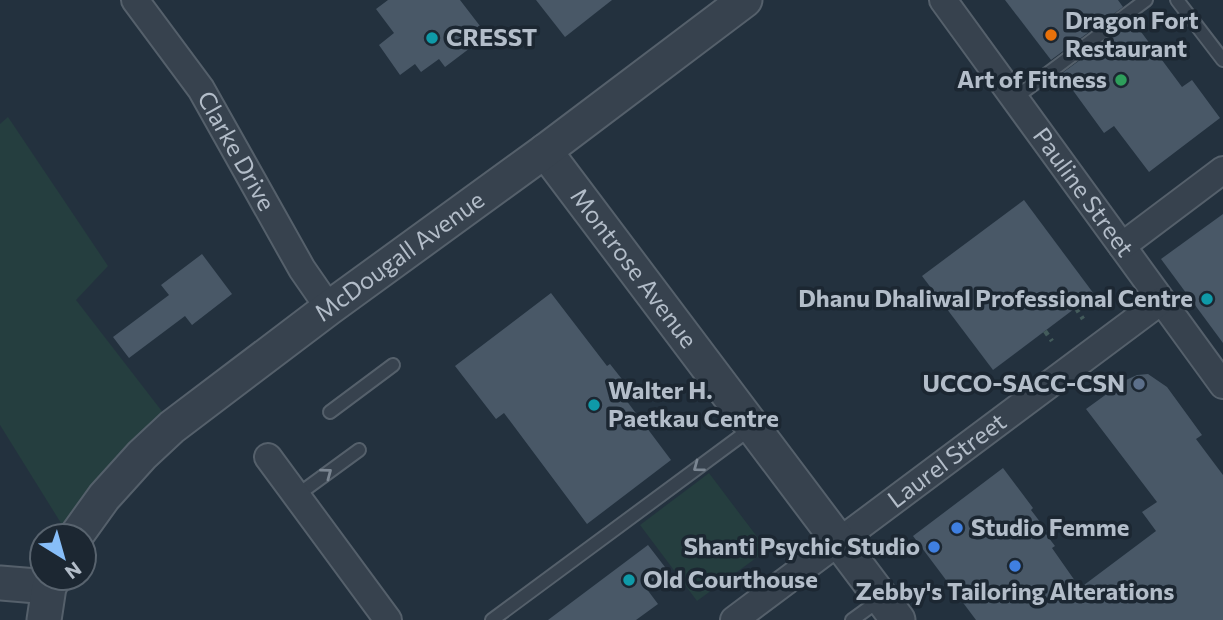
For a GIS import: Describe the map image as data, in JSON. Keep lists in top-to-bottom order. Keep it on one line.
{"streets":{"street":["Clarke Drive","Pauline Street","McDougall Avenue","Montrose Avenue","Laurel Street"]},"crossings":[["Clarke Drive","McDougall Avenue"],["Pauline Street","Laurel Street"],["McDougall Avenue","Montrose Avenue"],["Montrose Avenue","Laurel Street"]],"places":["Dragon Fort Restaurant","CRESST","Art of Fitness","Dhanu Dhaliwal Professional Centre","UCCO-SACC-CSN","Walter H. Paetkau Centre","Studio Femme","Shanti Psychic Studio","Zebby's Tailoring Alterations","Old Courthouse"],"north":"bottom right"}
